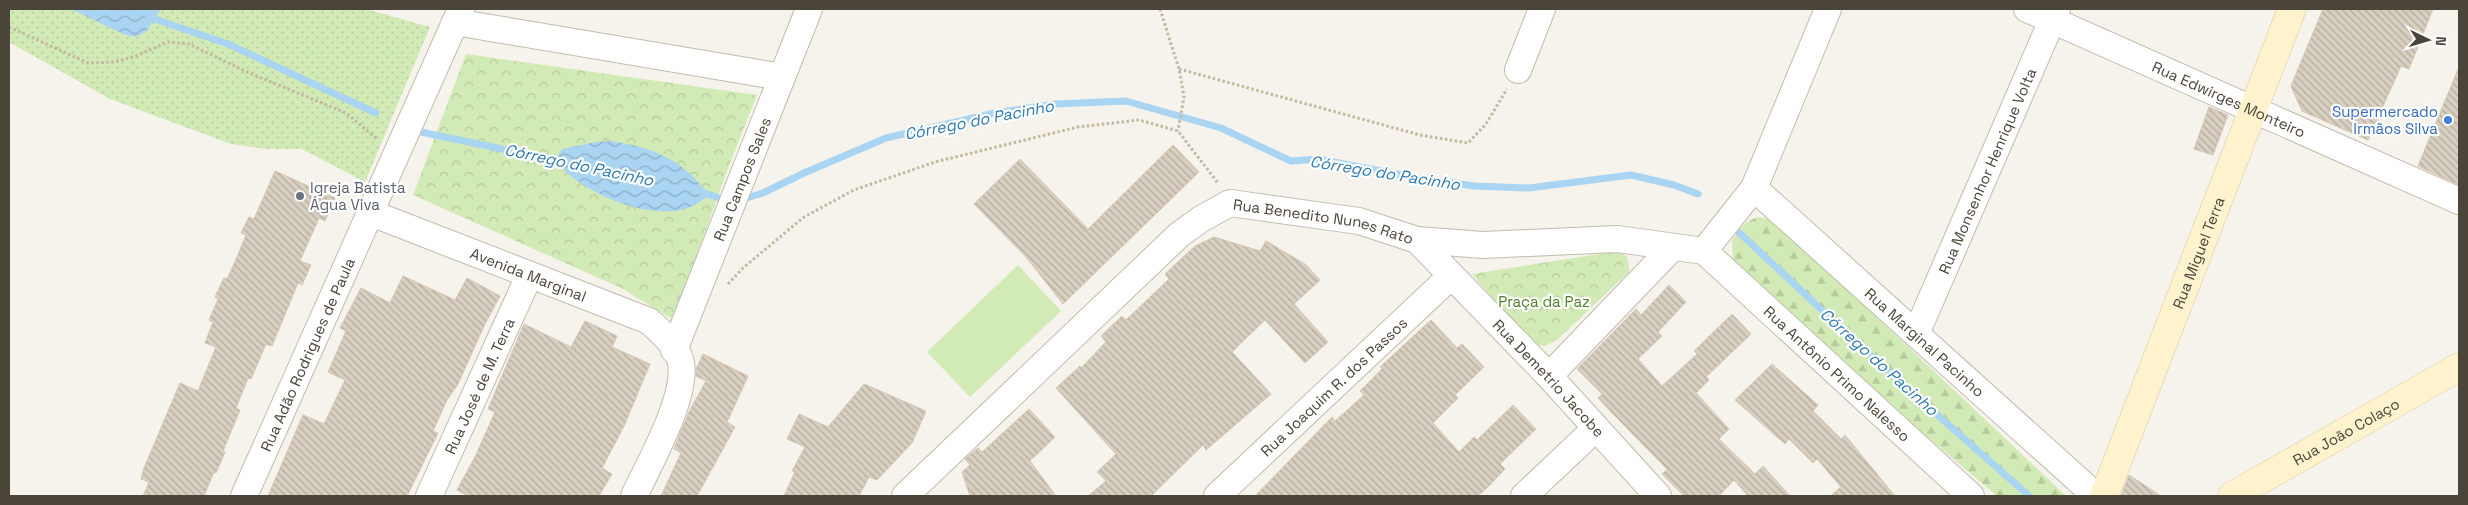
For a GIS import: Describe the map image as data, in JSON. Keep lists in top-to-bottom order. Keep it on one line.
{"streets":{"main road":["Rua Miguel Terra","Rua João Colaço"],"street":["Rua Edwirges Monteiro","Rua Monsenhor Henrique Volta","Rua Campos Sales","Rua Benedito Nunes Rato","Avenida Marginal","Rua Marginal Pacinho","Rua Adão Rodrigues de Paula","Rua Antônio Primo Nalesso","Rua Demetrio Jacobe","Rua José de M. Terra","Rua Joaquim R. dos Passos"]},"crossings":[["Rua Edwirges Monteiro","Rua Monsenhor Henrique Volta"],["Rua Edwirges Monteiro","Rua Miguel Terra"],["Rua Monsenhor Henrique Volta","Rua Marginal Pacinho"],["Rua Campos Sales","Avenida Marginal"],["Rua Benedito Nunes Rato","Rua Antônio Primo Nalesso"],["Rua Benedito Nunes Rato","Rua Demetrio Jacobe"],["Avenida Marginal","Rua Adão Rodrigues de Paula"],["Avenida Marginal","Rua José de M. Terra"],["Rua Demetrio Jacobe","Rua Joaquim R. dos Passos"]],"water":["Córrego do Pacinho"],"parks":["Praça da Paz"],"places":["Supermercado Irmãos Silva","Igreja Batista Água Viva"],"north":"right"}
